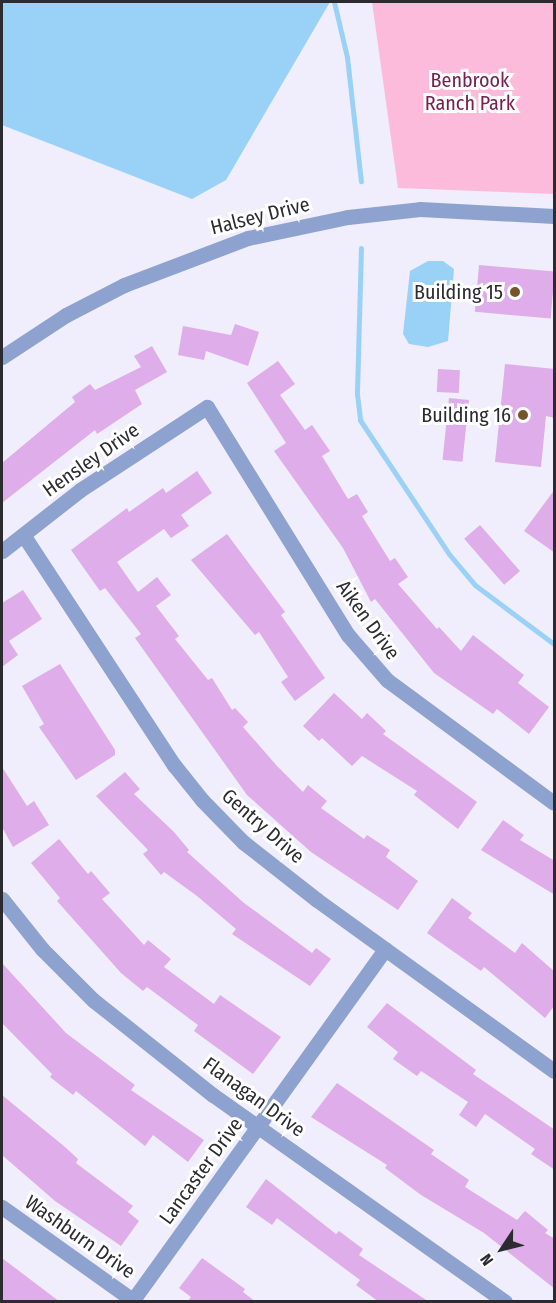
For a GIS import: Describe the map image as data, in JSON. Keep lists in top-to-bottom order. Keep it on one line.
{"streets":{"street":["Halsey Drive","Hensley Drive","Aiken Drive","Gentry Drive","Flanagan Drive","Lancaster Drive","Washburn Drive"]},"crossings":[["Hensley Drive","Aiken Drive"],["Hensley Drive","Gentry Drive"],["Gentry Drive","Lancaster Drive"],["Flanagan Drive","Lancaster Drive"],["Lancaster Drive","Washburn Drive"]],"parks":["Benbrook Ranch Park"],"places":["Building 15","Building 16"],"north":"bottom left"}
